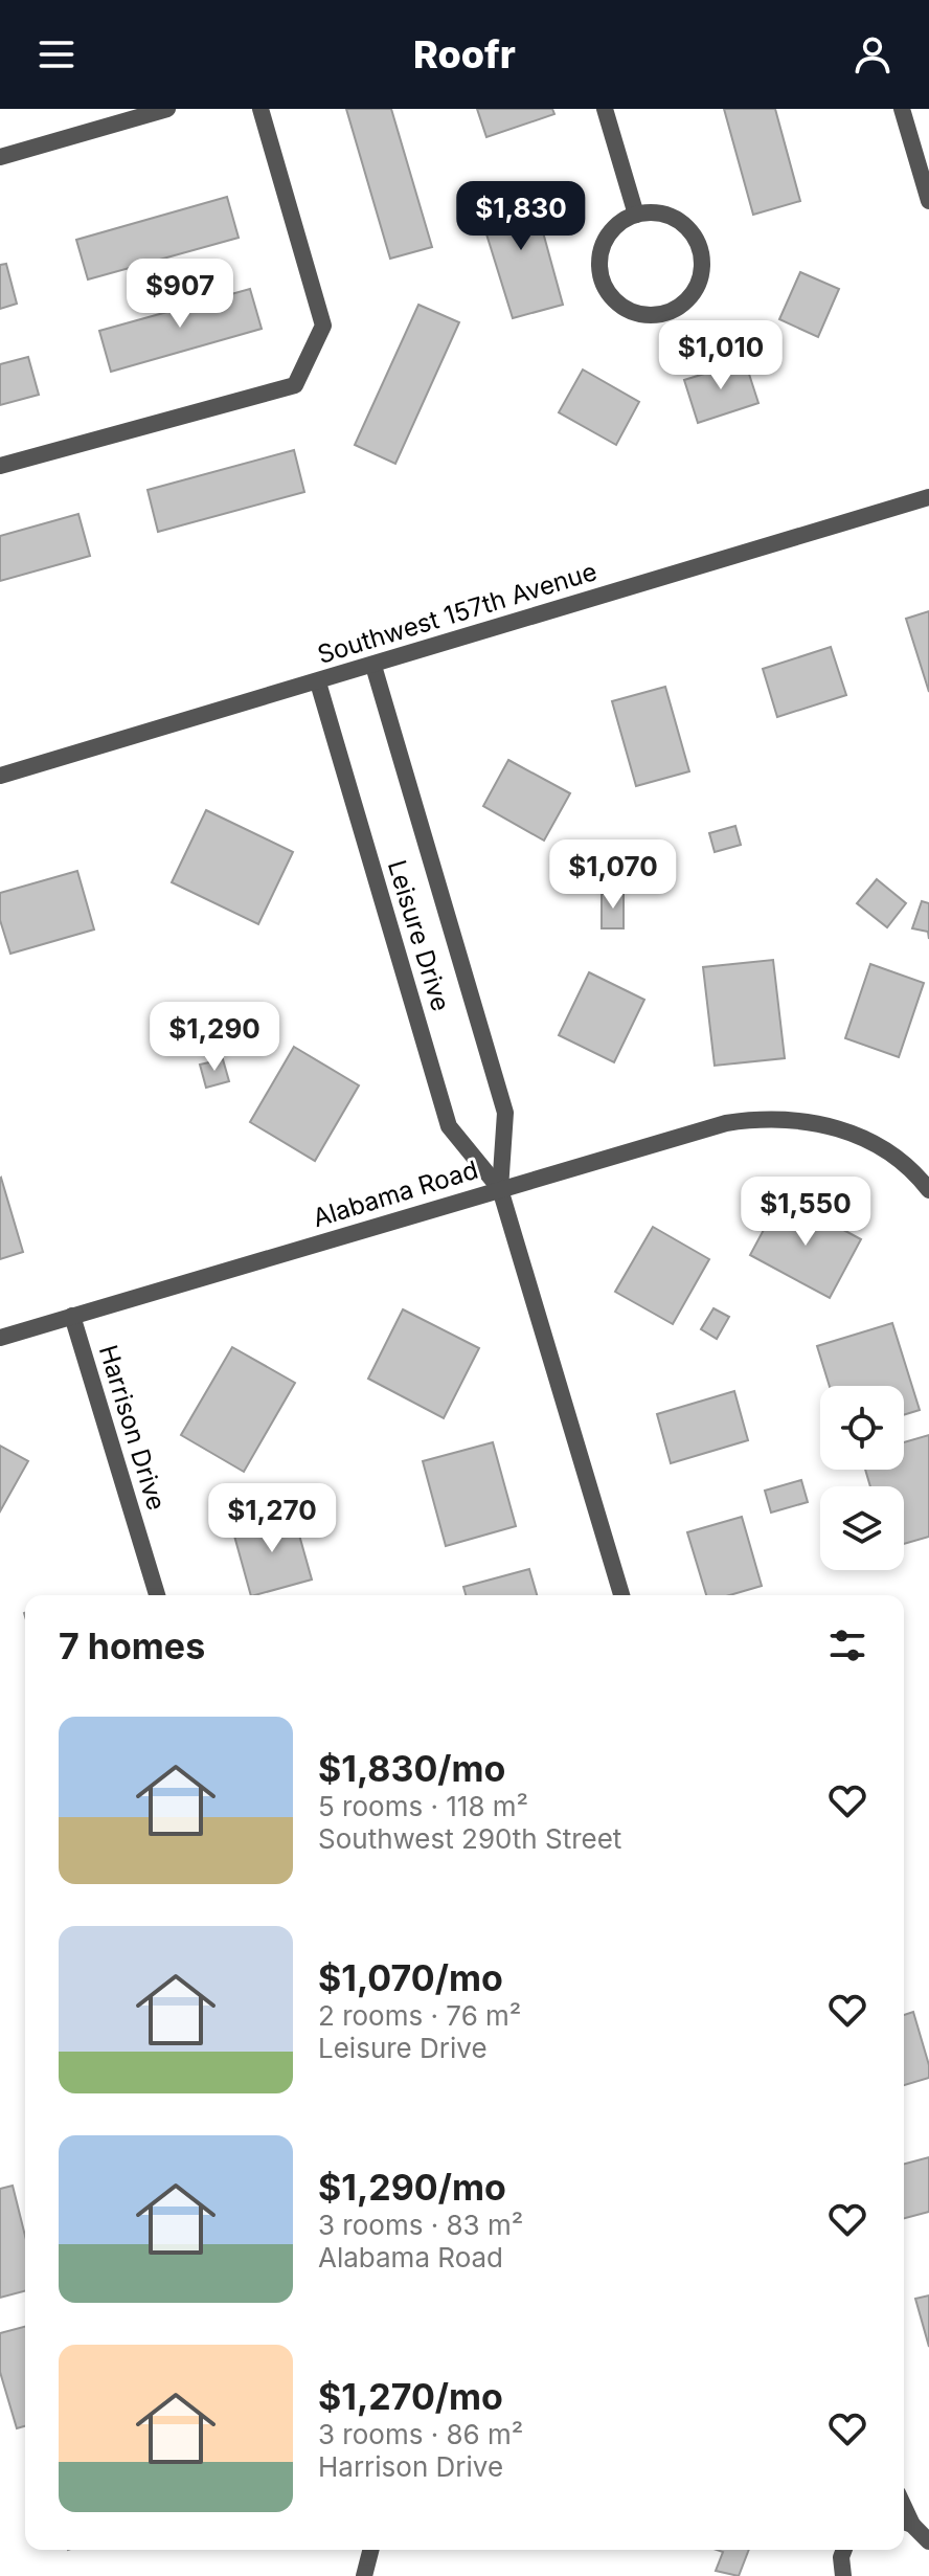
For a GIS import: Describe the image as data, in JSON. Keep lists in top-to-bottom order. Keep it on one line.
{"streets":{"street":["Southwest 157th Avenue","Leisure Drive","Alabama Road","Harrison Drive"]},"crossings":[["Southwest 157th Avenue","Leisure Drive"],["Leisure Drive","Alabama Road"],["Alabama Road","Harrison Drive"]],"page":{"header":"Roofr","price":["$1,830","$907","$1,010","$1,070","$1,290","$1,550","$1,270"],"heading":"7 homes","list":[{"name":"$1,830/mo","note":"5 rooms · 118 m² · Southwest 290th Street"},{"name":"$1,070/mo","note":"2 rooms · 76 m² · Leisure Drive"},{"name":"$1,290/mo","note":"3 rooms · 83 m² · Alabama Road"},{"name":"$1,270/mo","note":"3 rooms · 86 m² · Harrison Drive"}]}}
